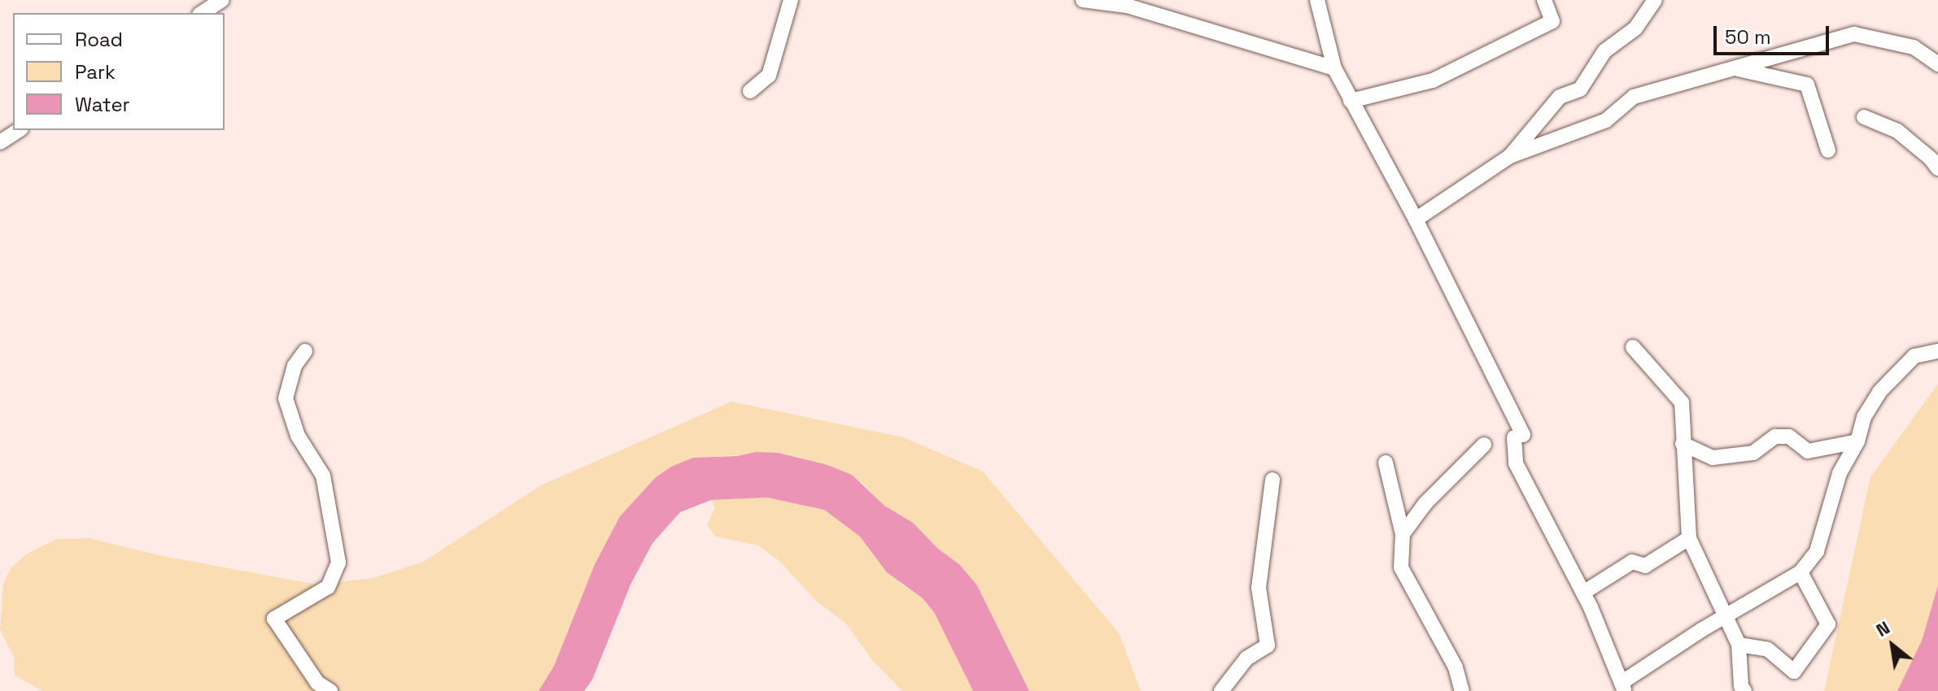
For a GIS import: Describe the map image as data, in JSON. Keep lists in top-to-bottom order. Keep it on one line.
{"legend":["Road","Park","Water"],"scale_bar":"50 m","north":"top left"}
